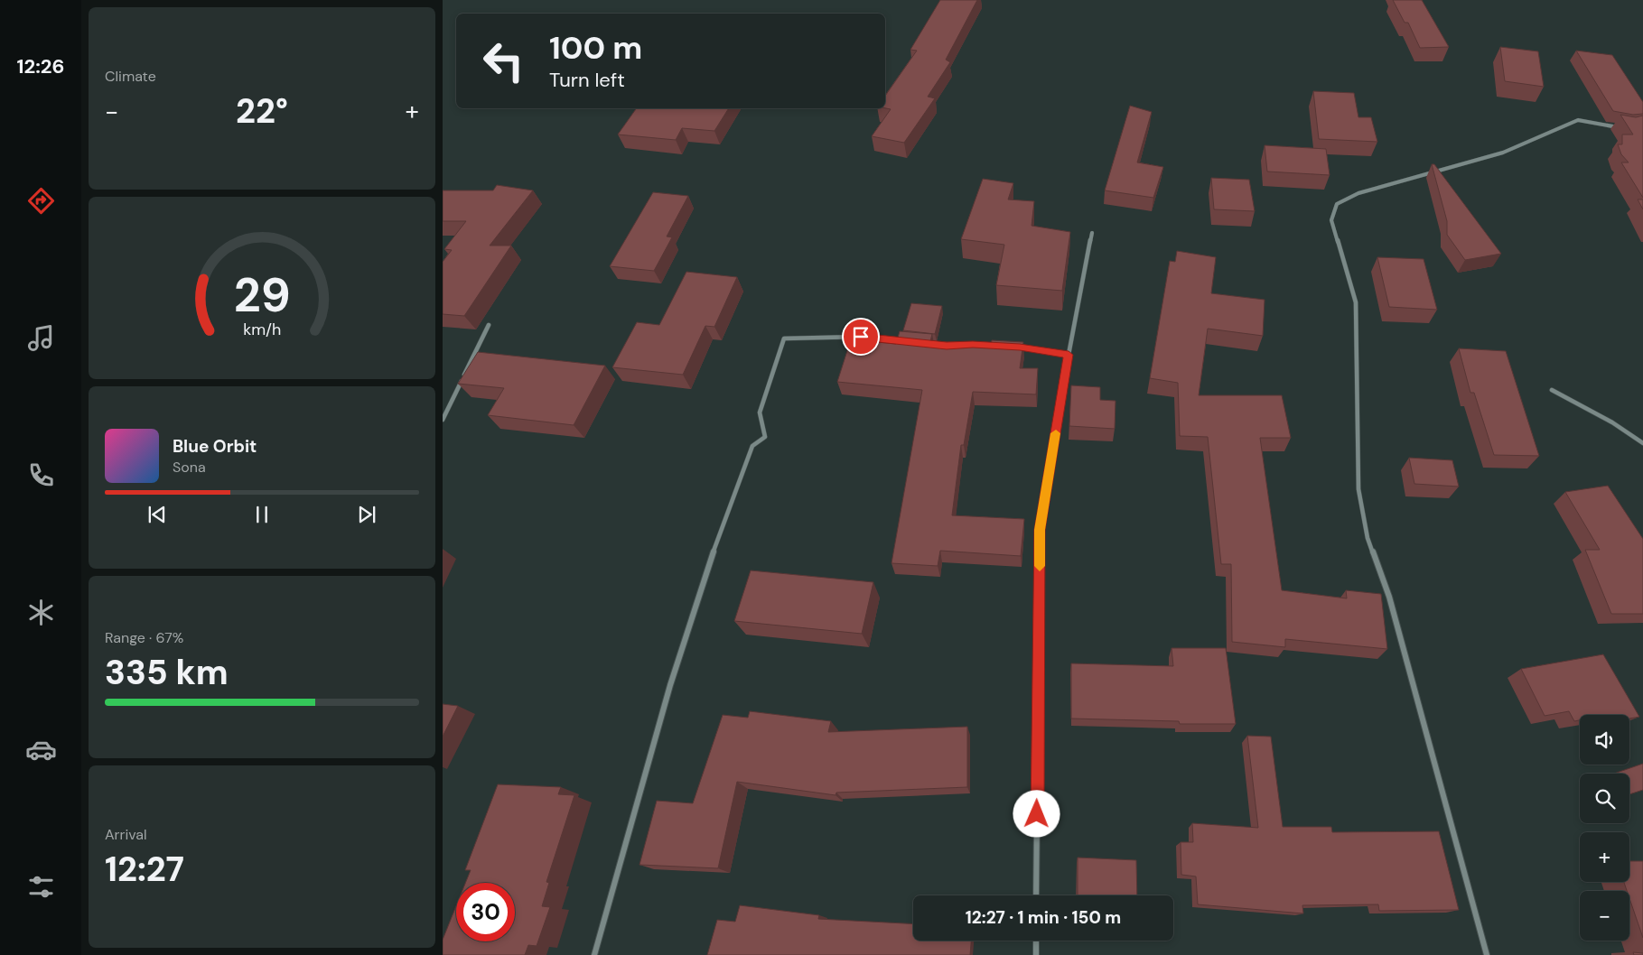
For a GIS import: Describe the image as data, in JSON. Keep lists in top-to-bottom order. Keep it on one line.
{"page":{"tabs":"12:26","tile":["Climate",["Range · 67%","335 km"],["Arrival","12:27"]],"turn":["100 m","Turn left"],"heat":["−","22°","+"],"song":["Blue Orbit","Sona"],"map_buttons":["+","−"],"limit":"30","trip":"12:27 · 1 min · 150 m","gauge":["29","km/h"]}}
